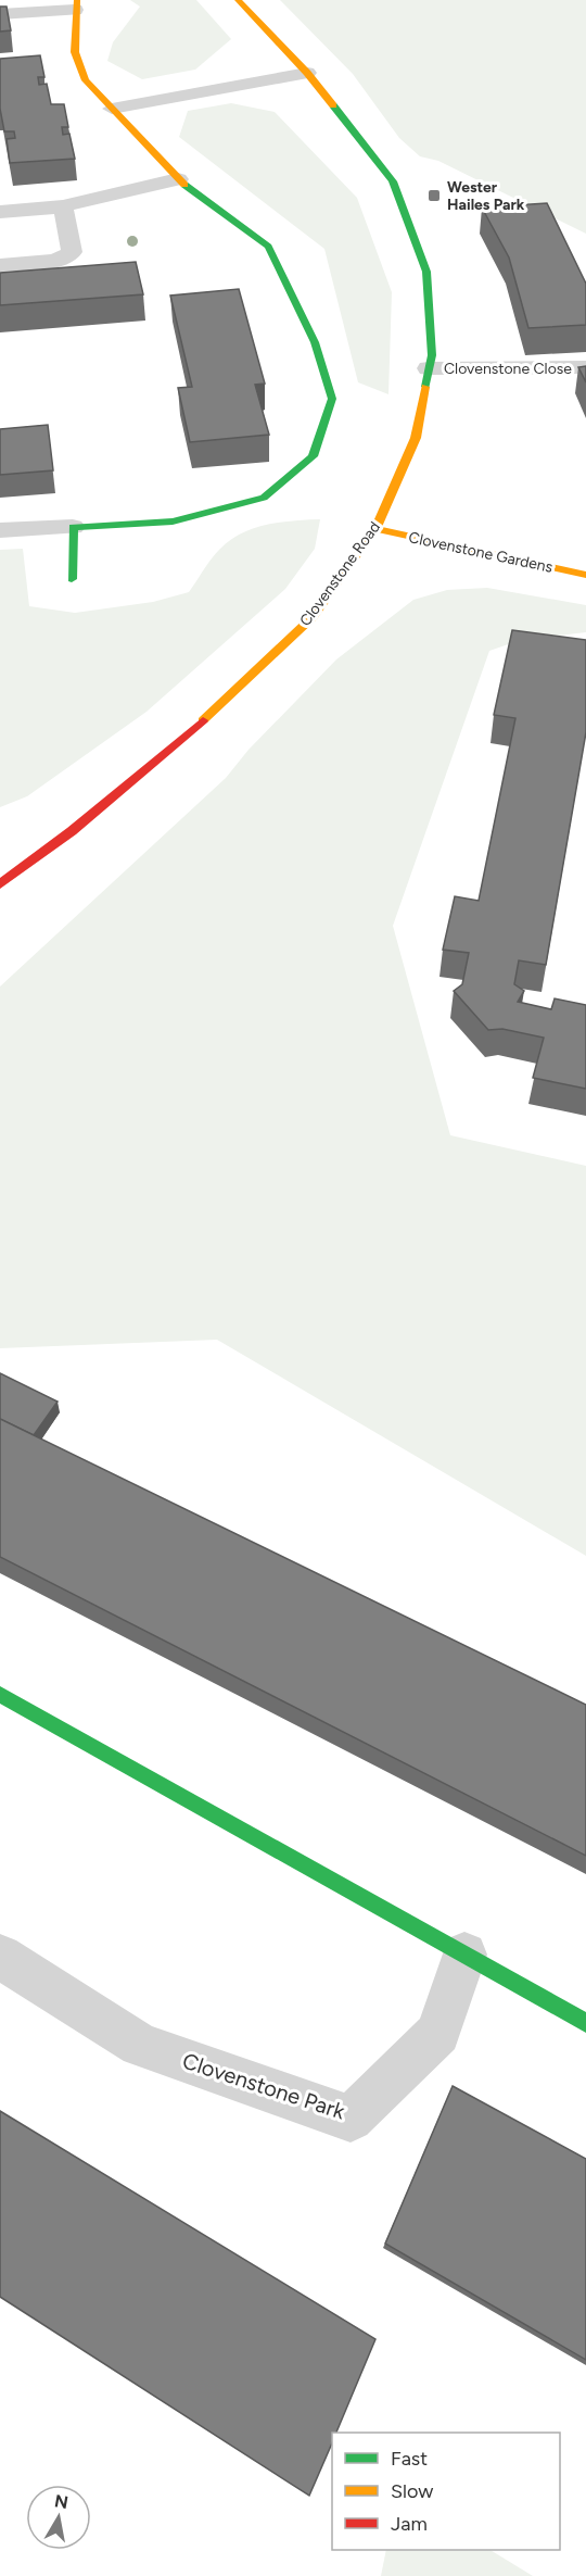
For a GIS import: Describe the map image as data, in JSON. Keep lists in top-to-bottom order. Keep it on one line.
{"streets":{"street":["Clovenstone Close","Clovenstone Gardens","Clovenstone Road","Clovenstone Park"]},"crossings":[["Clovenstone Close","Clovenstone Road"],["Clovenstone Gardens","Clovenstone Road"]],"places":{"transit":["Wester Hailes Park"]},"legend":["Fast","Slow","Jam"],"north":"top"}
